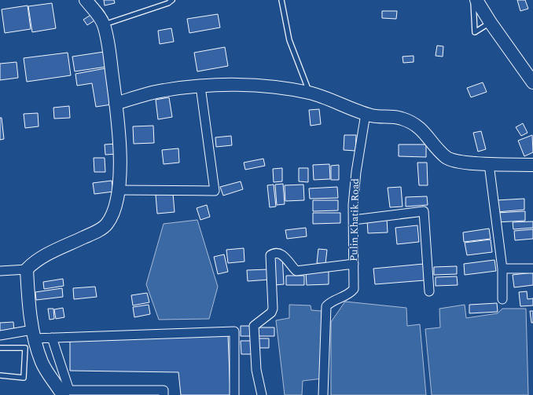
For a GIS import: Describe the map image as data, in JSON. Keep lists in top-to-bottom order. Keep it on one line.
{"streets":{"street":["Pulin Khatik Road"]}}
